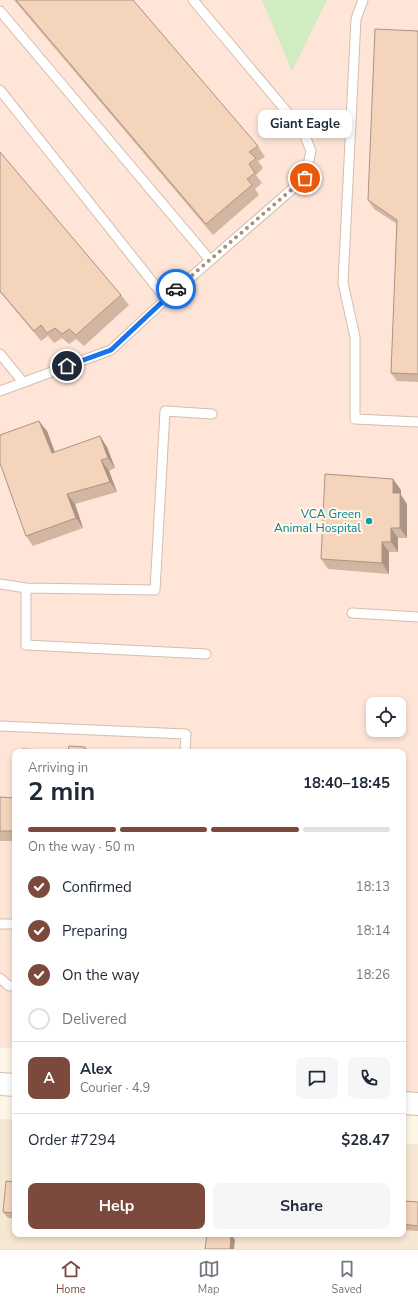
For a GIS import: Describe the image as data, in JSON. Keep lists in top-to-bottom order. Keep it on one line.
{"places":["Giant Eagle","VCA Green Animal Hospital"],"page":{"bubble":"Giant Eagle","heading":["2 min","Arriving in","18:40–18:45"],"panel":["Alex","Courier · 4.9","Order #7294","$28.47"],"bar":"On the way · 50 m","list":[["Confirmed","18:13"],["Preparing","18:14"],["On the way","18:26"],"Delivered"],"round":"A","buttons":["Help","Share"],"tabs":["Home","Map","Saved"]}}
